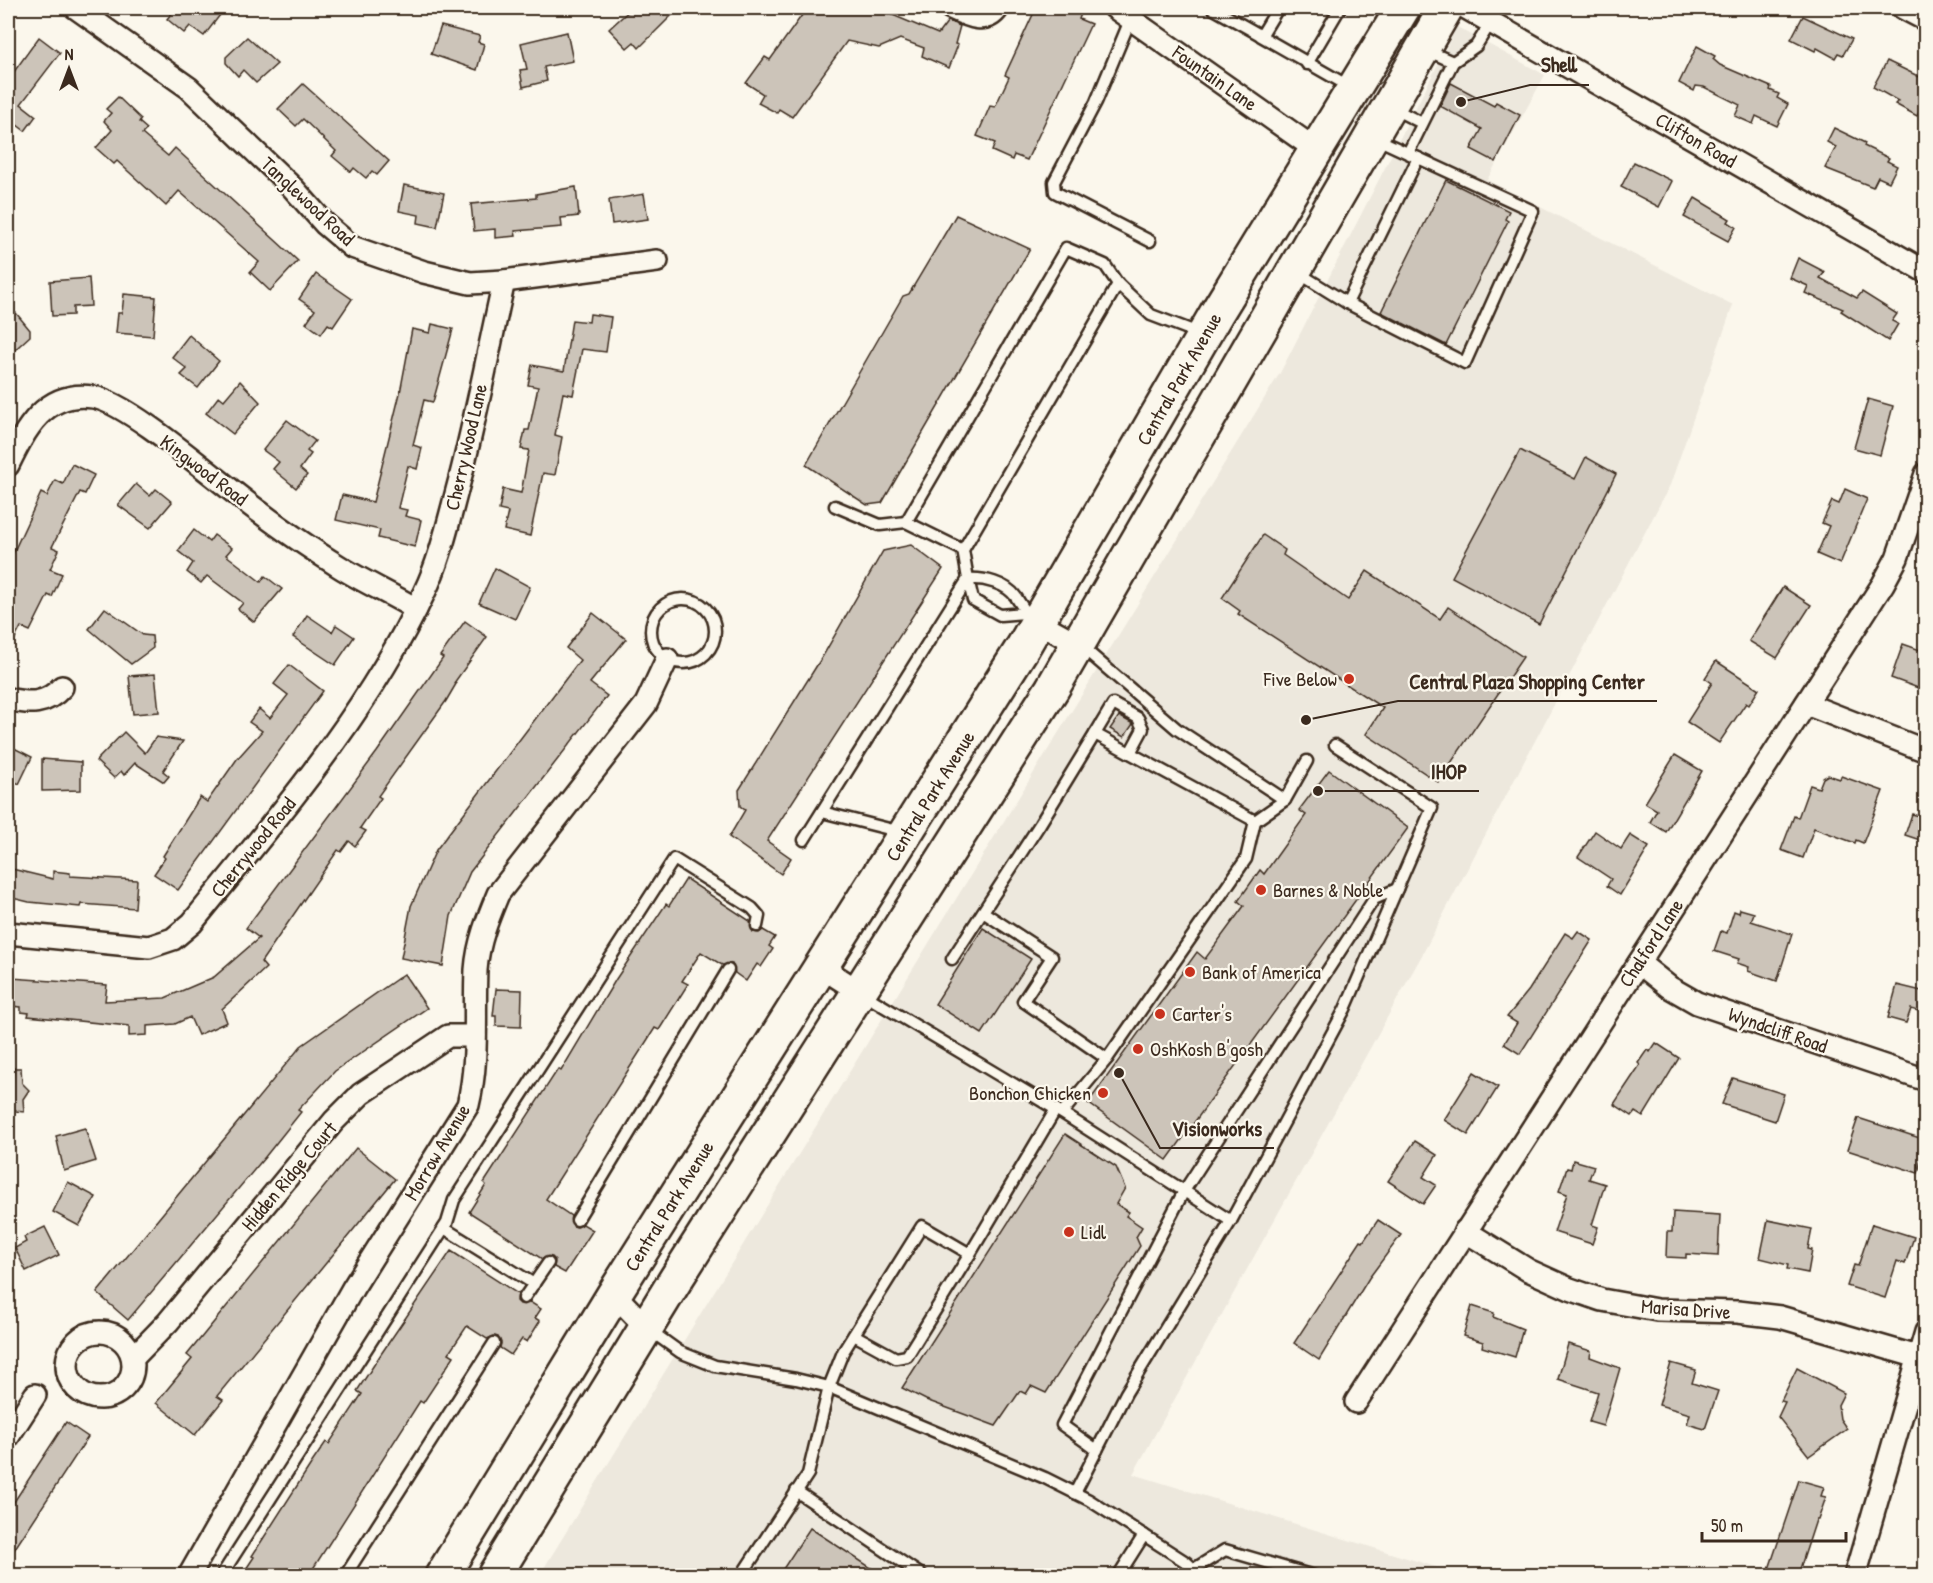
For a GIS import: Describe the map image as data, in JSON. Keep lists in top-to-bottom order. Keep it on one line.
{"streets":{"main road":["Central Park Avenue"],"street":["Fountain Lane","Clifton Road","Tanglewood Road","Cherry Wood Lane","Kingwood Road","Cherrywood Road","Chalford Lane","Wyndcliff Road","Morrow Avenue","Hidden Ridge Court","Marisa Drive"]},"crossings":[["Fountain Lane","Central Park Avenue"],["Tanglewood Road","Cherry Wood Lane"],["Cherry Wood Lane","Kingwood Road"],["Cherry Wood Lane","Cherrywood Road"],["Kingwood Road","Cherrywood Road"],["Chalford Lane","Wyndcliff Road"],["Chalford Lane","Marisa Drive"],["Morrow Avenue","Hidden Ridge Court"]],"places":["Shell","Five Below","Central Plaza Shopping Center","IHOP","Barnes & Noble","Bank of America","Carter's","OshKosh B'gosh","Visionworks","Bonchon Chicken","Lidl"],"scale_bar":"50 m","north":"top"}
